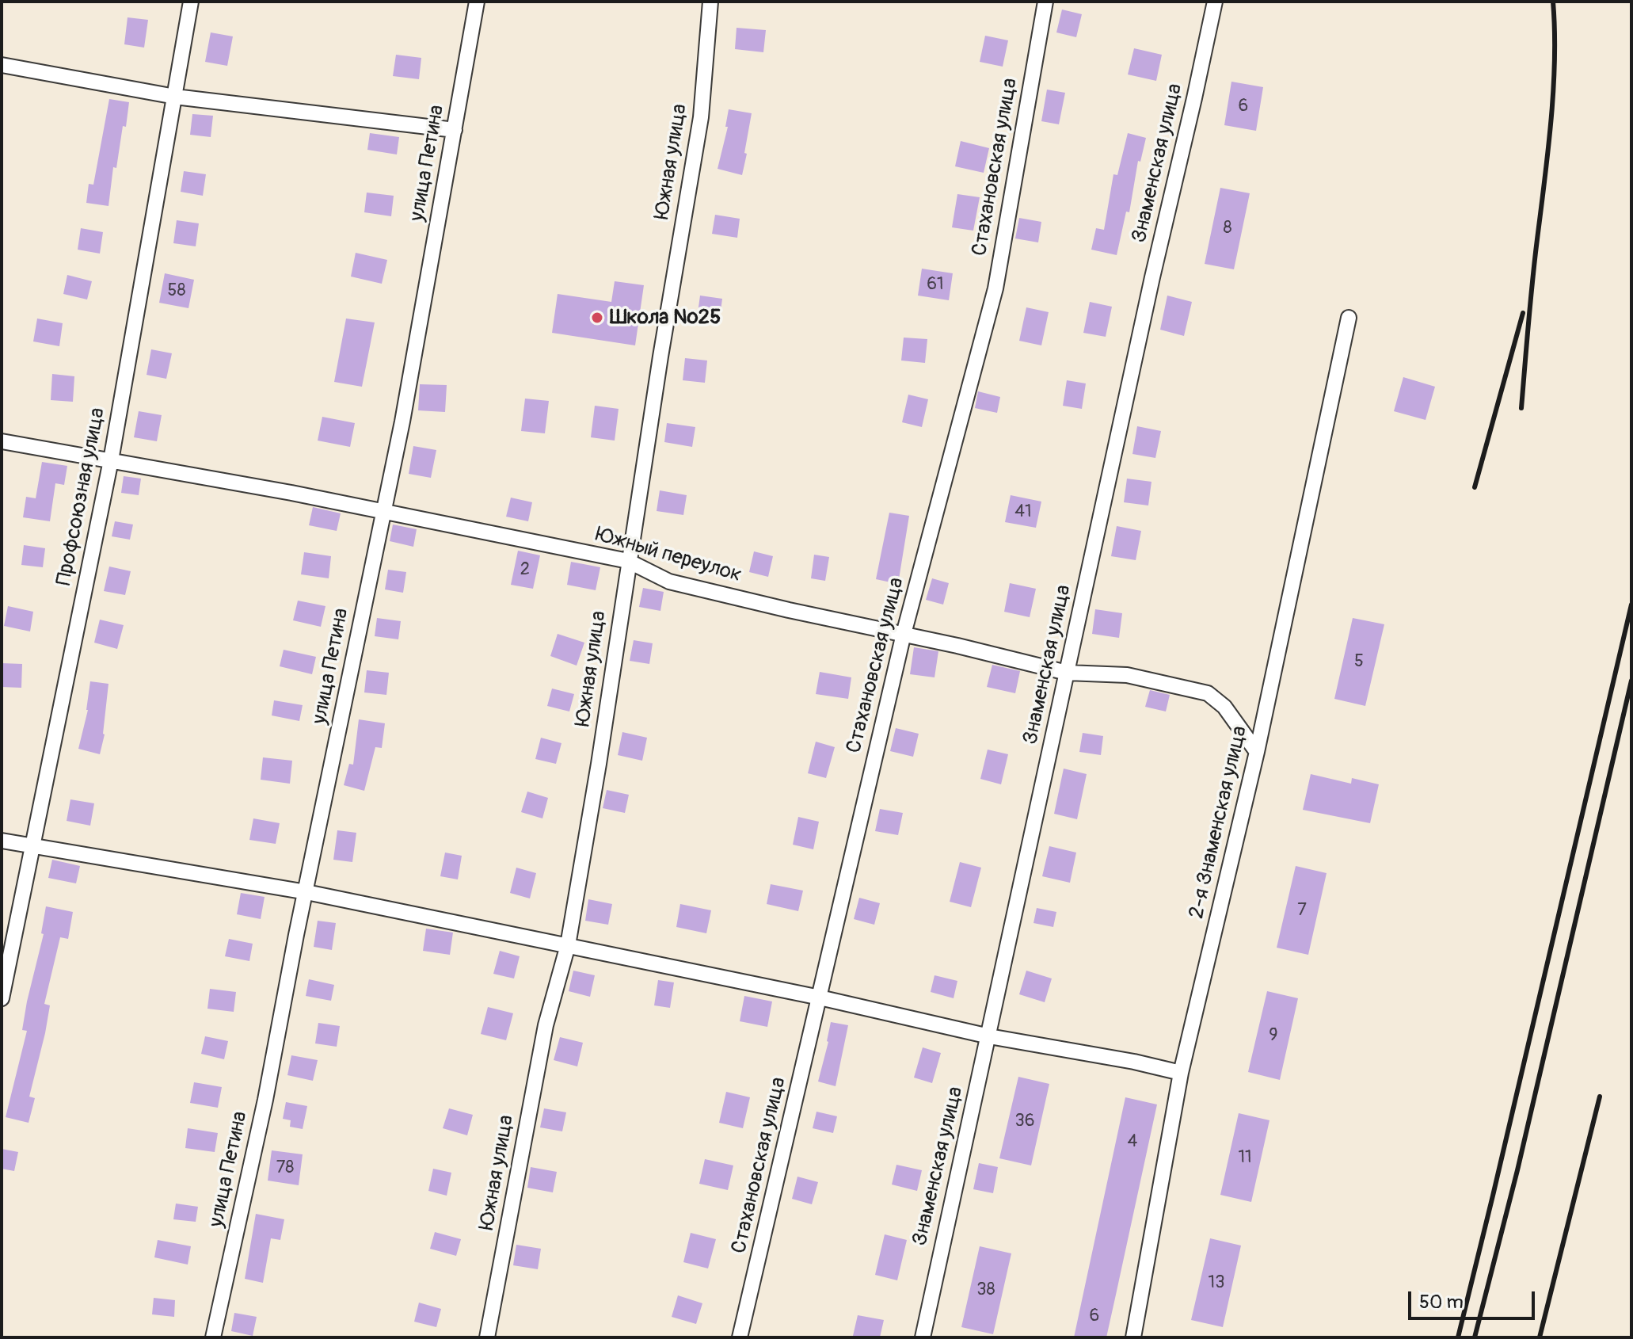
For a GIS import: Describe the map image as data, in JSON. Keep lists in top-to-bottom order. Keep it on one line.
{"streets":{"street":["Южная улица","улица Петина","Знаменская улица","Стахановская улица","Профсоюзная улица","Южный переулок","2-я Знаменская улица"]},"crossings":[["Южная улица","Южный переулок"],["улица Петина","Южный переулок"],["Знаменская улица","Южный переулок"],["Стахановская улица","Южный переулок"],["Профсоюзная улица","Южный переулок"],["Южный переулок","2-я Знаменская улица"]],"places":["Школа №25"],"house_numbers":["6","8","61","58","41","2","5","7","9","36","4","11","78","13","38","6"],"scale_bar":"50 m"}
